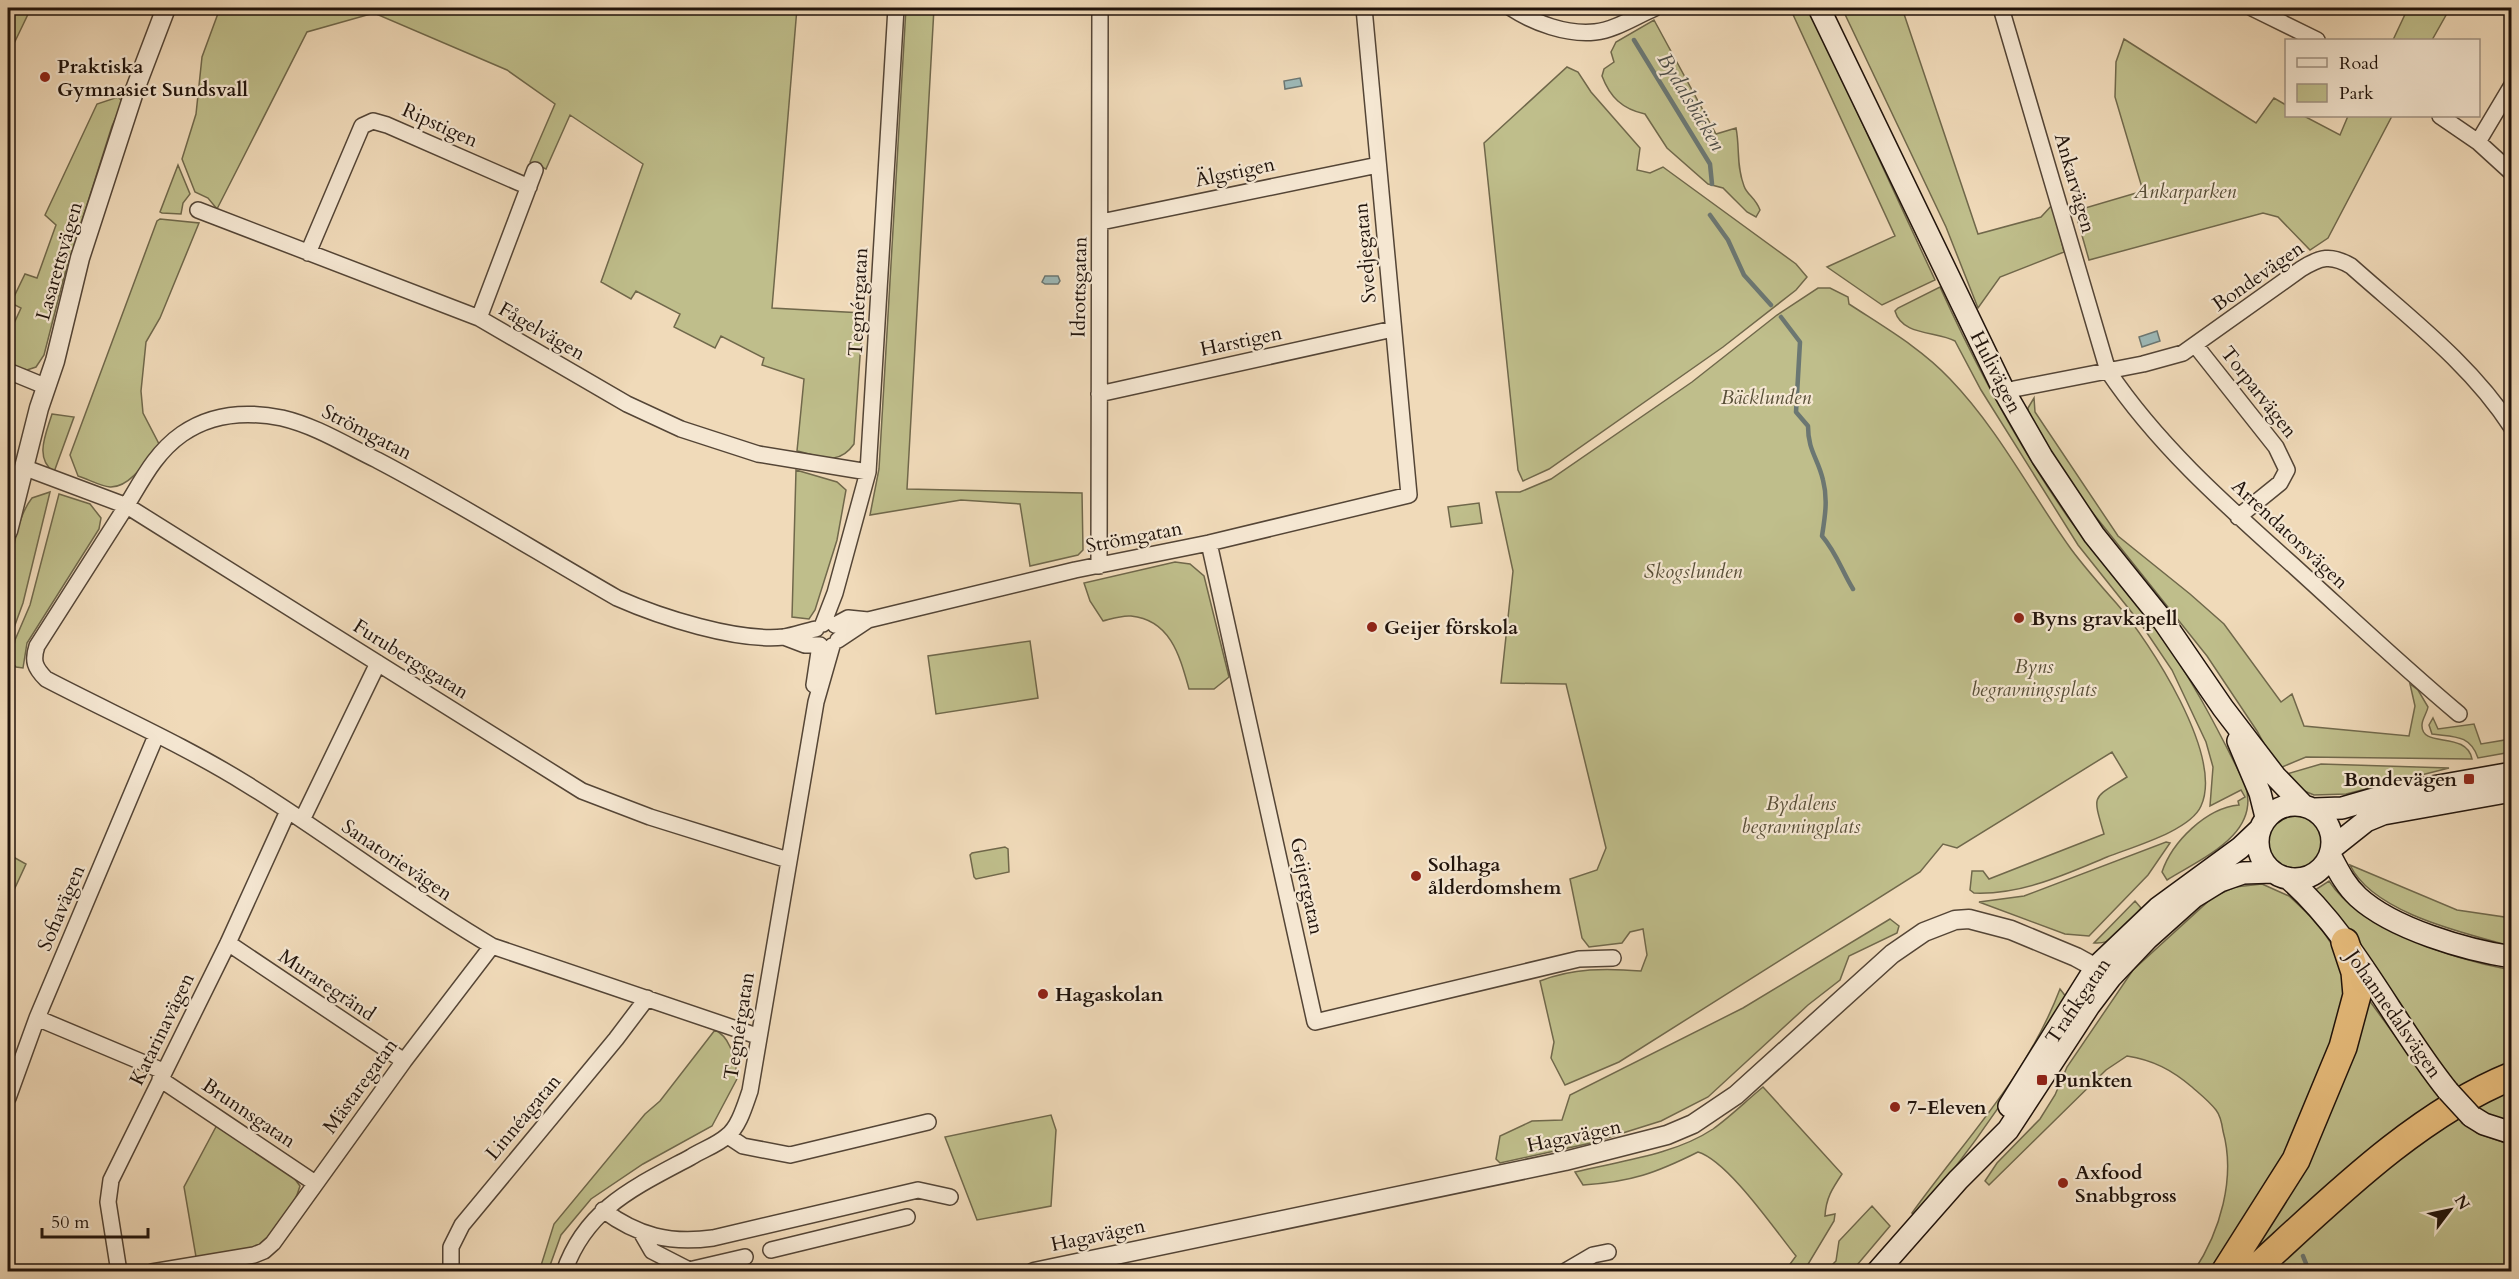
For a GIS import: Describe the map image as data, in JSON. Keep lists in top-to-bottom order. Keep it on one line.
{"streets":{"main road":["Hulivägen","Trafikgatan","Johannedalsvägen"],"street":["Ripstigen","Älgstigen","Ankarvägen","Svedjegatan","Lasarettsvägen","Bondevägen","Idrottsgatan","Tegnérgatan","Fågelvägen","Harstigen","Torparvägen","Strömgatan","Arrendatorsvägen","Furubergsgatan","Sanatorievägen","Geijergatan","Sofiavägen","Muraregränd","Katarinavägen","Mästaregatan","Brunnsgatan","Linnéagatan","Hagavägen"]},"crossings":[["Ripstigen","Fågelvägen"],["Älgstigen","Svedjegatan"],["Älgstigen","Idrottsgatan"],["Ankarvägen","Bondevägen"],["Ankarvägen","Arrendatorsvägen"],["Svedjegatan","Harstigen"],["Svedjegatan","Strömgatan"],["Lasarettsvägen","Furubergsgatan"],["Bondevägen","Hulivägen"],["Bondevägen","Torparvägen"],["Bondevägen","Arrendatorsvägen"],["Idrottsgatan","Harstigen"],["Idrottsgatan","Strömgatan"],["Tegnérgatan","Fågelvägen"],["Tegnérgatan","Strömgatan"],["Tegnérgatan","Furubergsgatan"],["Tegnérgatan","Sanatorievägen"],["Hulivägen","Trafikgatan"],["Hulivägen","Johannedalsvägen"],["Torparvägen","Arrendatorsvägen"],["Strömgatan","Furubergsgatan"],["Strömgatan","Sanatorievägen"],["Strömgatan","Geijergatan"],["Sanatorievägen","Sofiavägen"],["Sanatorievägen","Katarinavägen"],["Sanatorievägen","Mästaregatan"],["Sanatorievägen","Linnéagatan"],["Sofiavägen","Brunnsgatan"],["Muraregränd","Katarinavägen"],["Muraregränd","Mästaregatan"],["Trafikgatan","Johannedalsvägen"],["Trafikgatan","Hagavägen"],["Katarinavägen","Brunnsgatan"],["Mästaregatan","Brunnsgatan"]],"water":["Bydalsbäcken"],"parks":["Ankarparken","Bäcklunden","Skogslunden","Byns begravningsplats","Bydalens begravningplats"],"places":{"other":["Praktiska Gymnasiet Sundsvall","Byns gravkapell","Geijer förskola","Solhaga ålderdomshem","Hagaskolan","7-Eleven","Axfood Snabbgross"],"transit":["Bondevägen","Punkten"]},"legend":["Road","Park"],"scale_bar":"50 m","north":"top right"}
